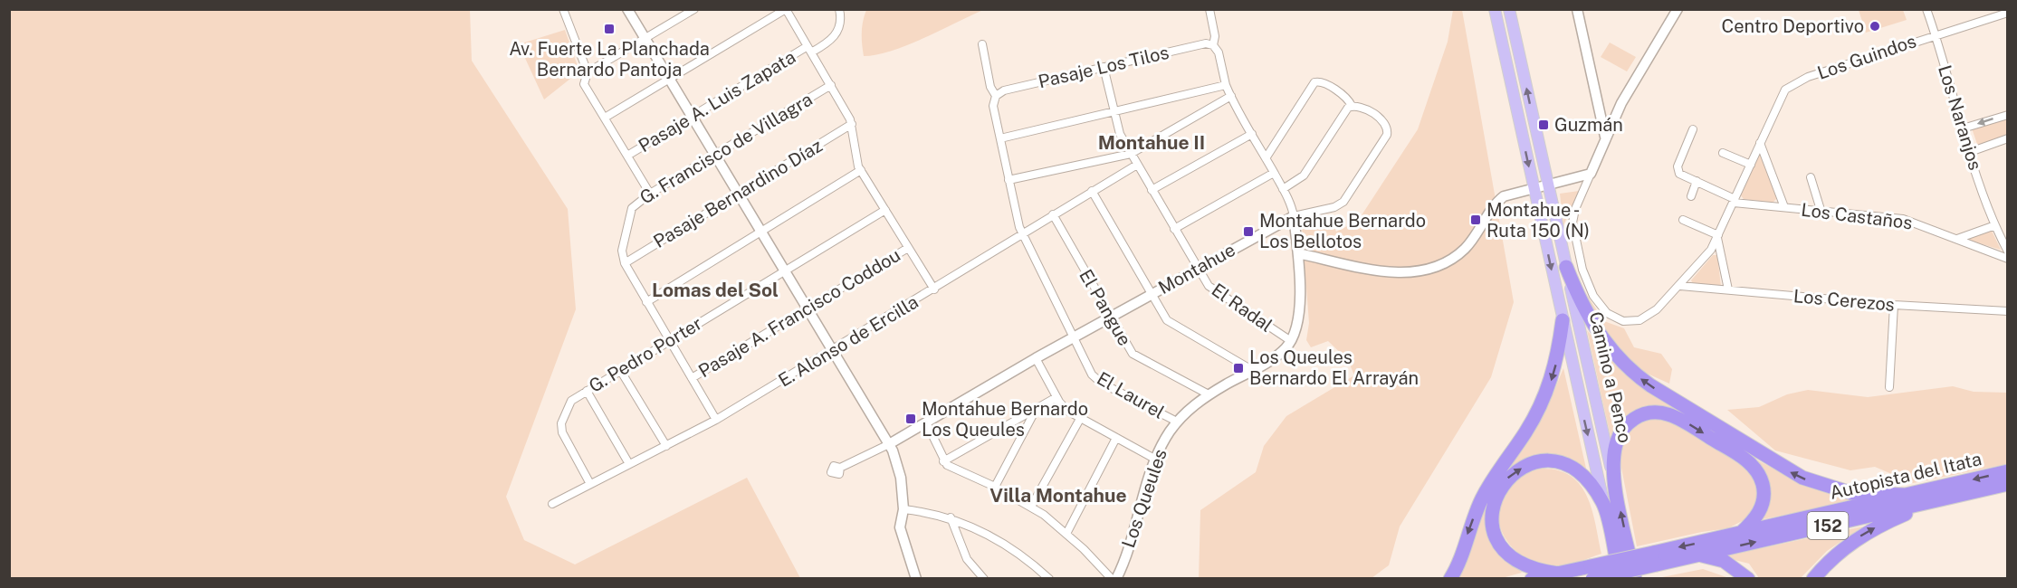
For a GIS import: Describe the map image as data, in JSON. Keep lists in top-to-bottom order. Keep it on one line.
{"streets":{"highway":["Camino a Penco","Autopista del Itata","152"],"street":["Los Guindos","Pasaje Los Tilos","Pasaje A. Luis Zapata","Los Naranjos","G. Francisco de Villagra","Pasaje Bernardino Díaz","Los Castaños","Montahue","Los Cerezos","El Pangue","El Radal","Pasaje A. Francisco Coddou","E. Alonso de Ercilla","G. Pedro Porter","El Laurel","Los Queules"]},"crossings":[["Los Guindos","Los Naranjos"],["Los Guindos","Los Castaños"],["Los Guindos","Los Cerezos"],["Pasaje Los Tilos","El Radal"],["Pasaje Los Tilos","El Laurel"],["G. Francisco de Villagra","Pasaje Bernardino Díaz"],["Montahue","El Pangue"],["Montahue","El Radal"],["Montahue","El Laurel"],["El Pangue","E. Alonso de Ercilla"],["El Pangue","Los Queules"],["El Radal","E. Alonso de Ercilla"],["El Radal","Los Queules"],["E. Alonso de Ercilla","G. Pedro Porter"],["E. Alonso de Ercilla","El Laurel"],["El Laurel","Los Queules"]],"districts":["Montahue II","Lomas del Sol","Villa Montahue"],"places":{"other":["Centro Deportivo"],"transit":["Av. Fuerte La Planchada Bernardo Pantoja","Guzmán","Montahue - Ruta 150 (N)","Montahue Bernardo Los Bellotos","Los Queules Bernardo El Arrayán","Montahue Bernardo Los Queules"]}}
